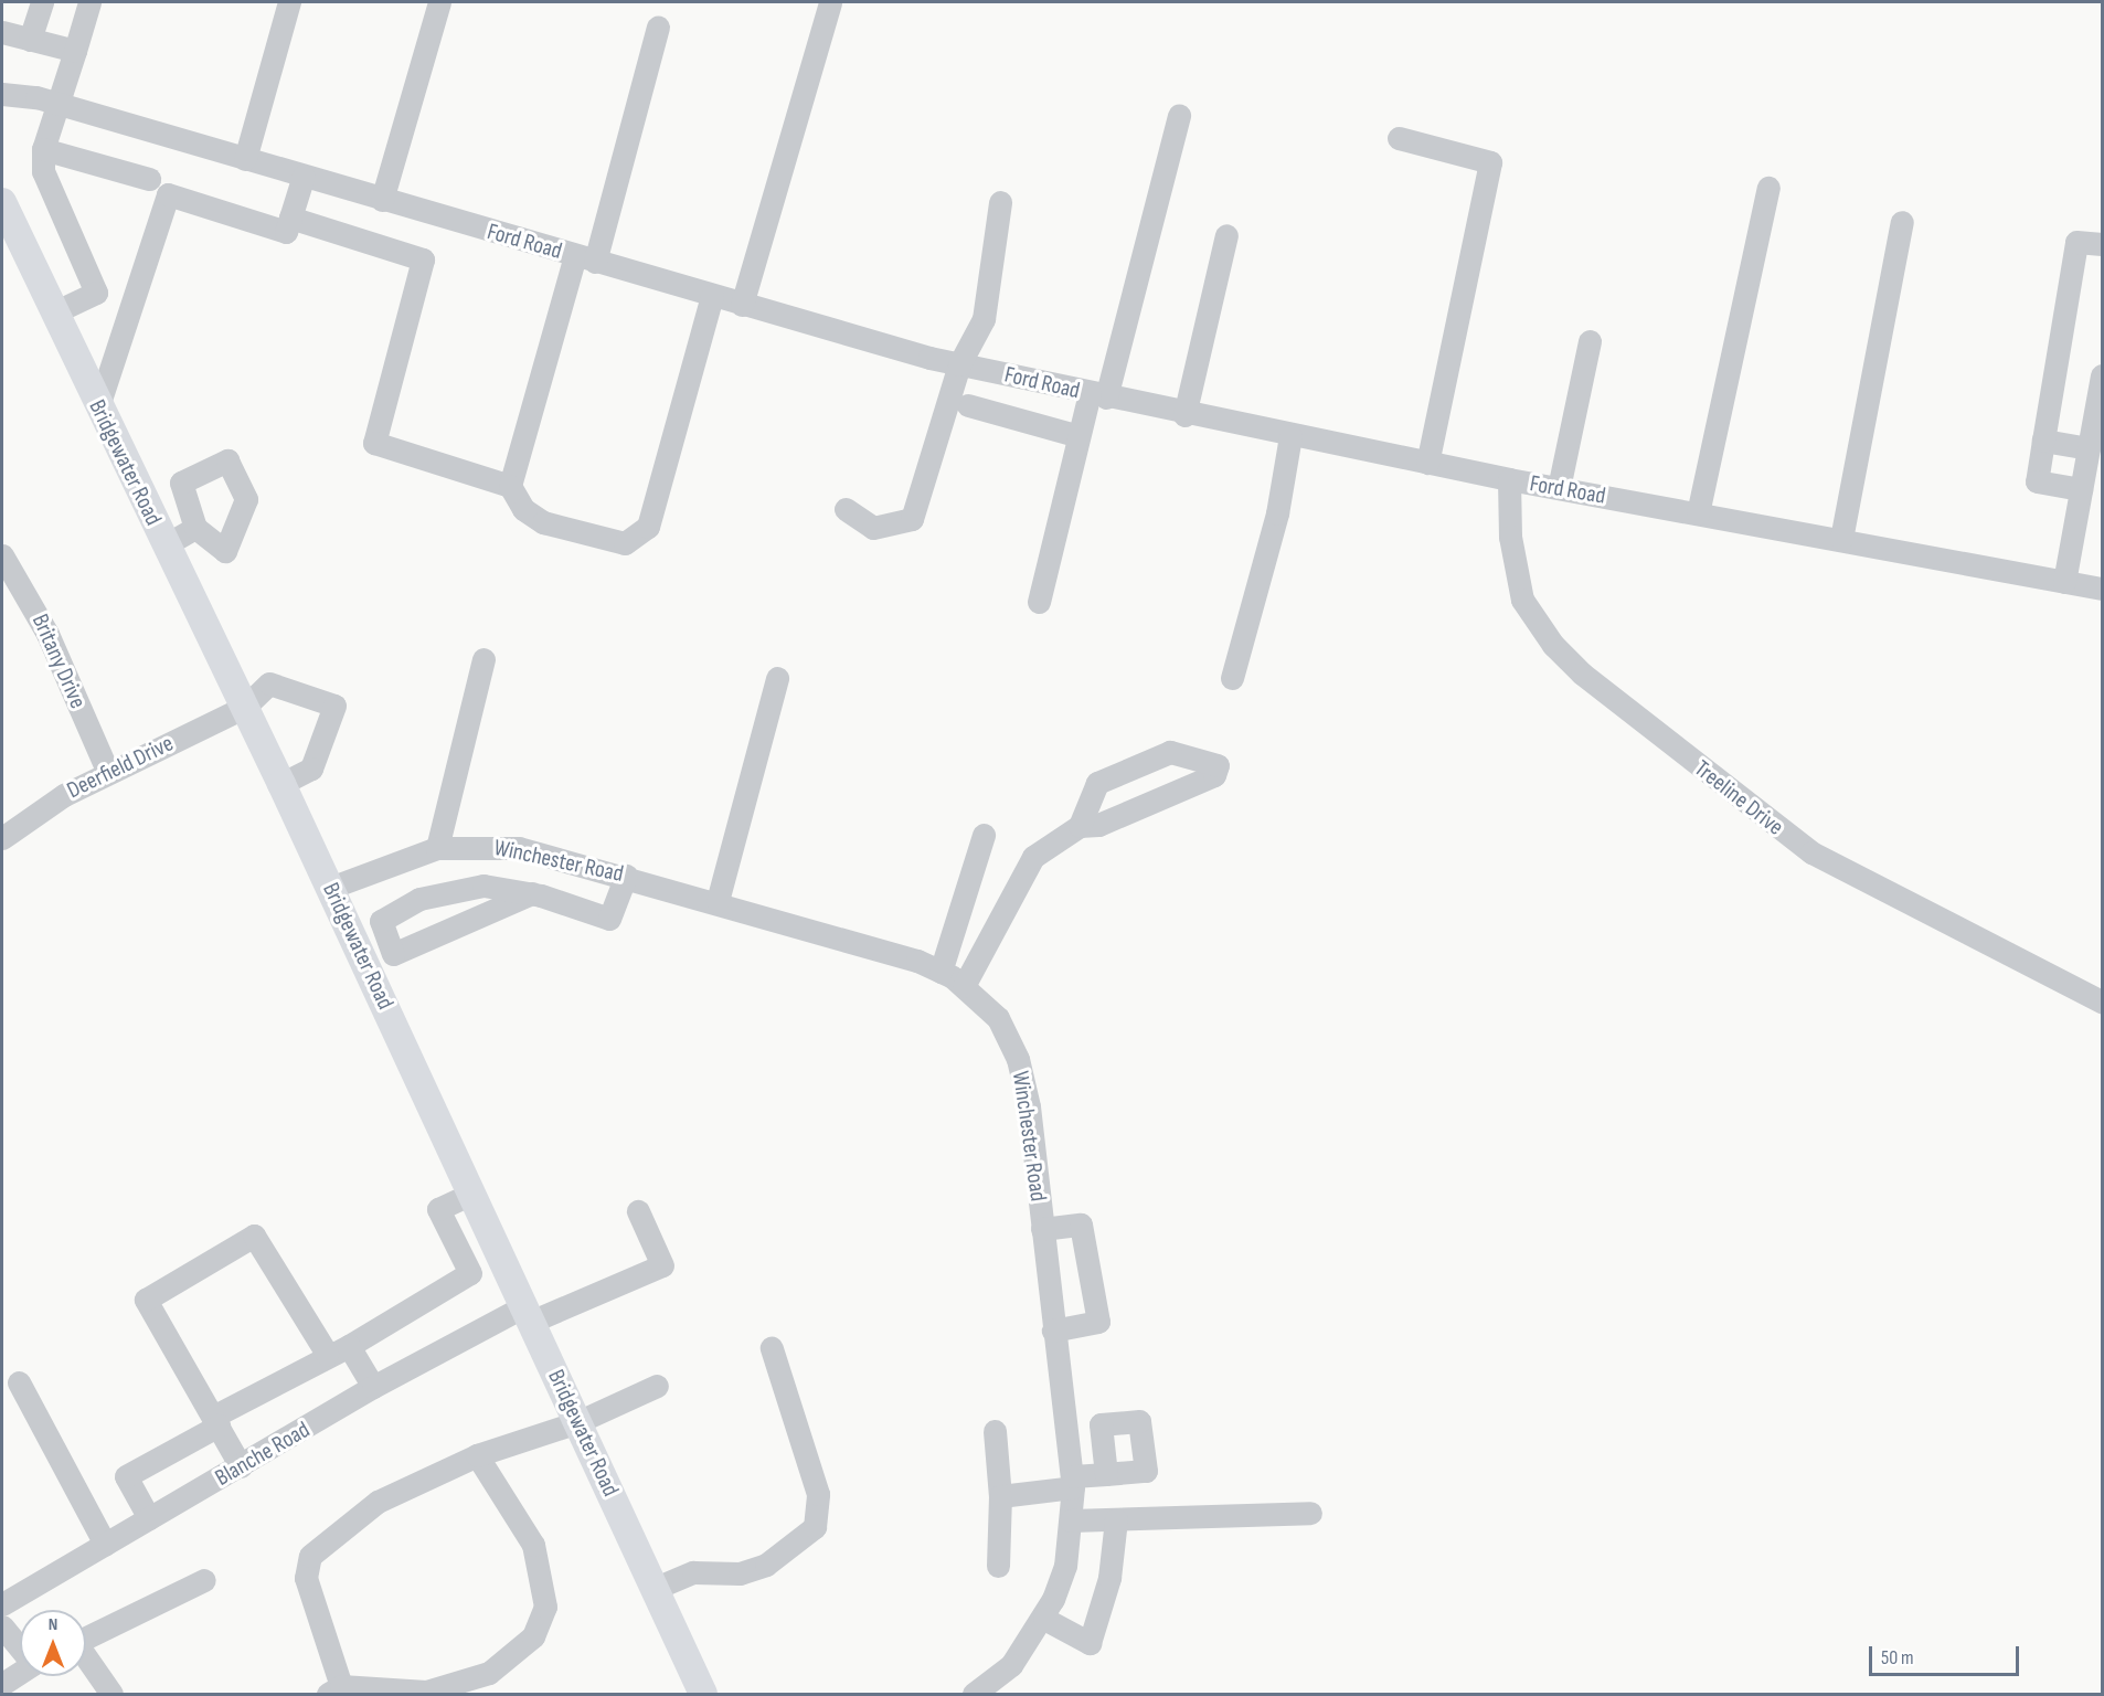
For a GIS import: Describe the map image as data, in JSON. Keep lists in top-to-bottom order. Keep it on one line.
{"streets":{"main road":["Bridgewater Road"],"street":["Ford Road","Britany Drive","Deerfield Drive","Treeline Drive","Winchester Road","Blanche Road"]},"crossings":[["Ford Road","Treeline Drive"],["Bridgewater Road","Deerfield Drive"],["Bridgewater Road","Winchester Road"],["Bridgewater Road","Blanche Road"],["Britany Drive","Deerfield Drive"]],"scale_bar":"50 m","north":"top"}
